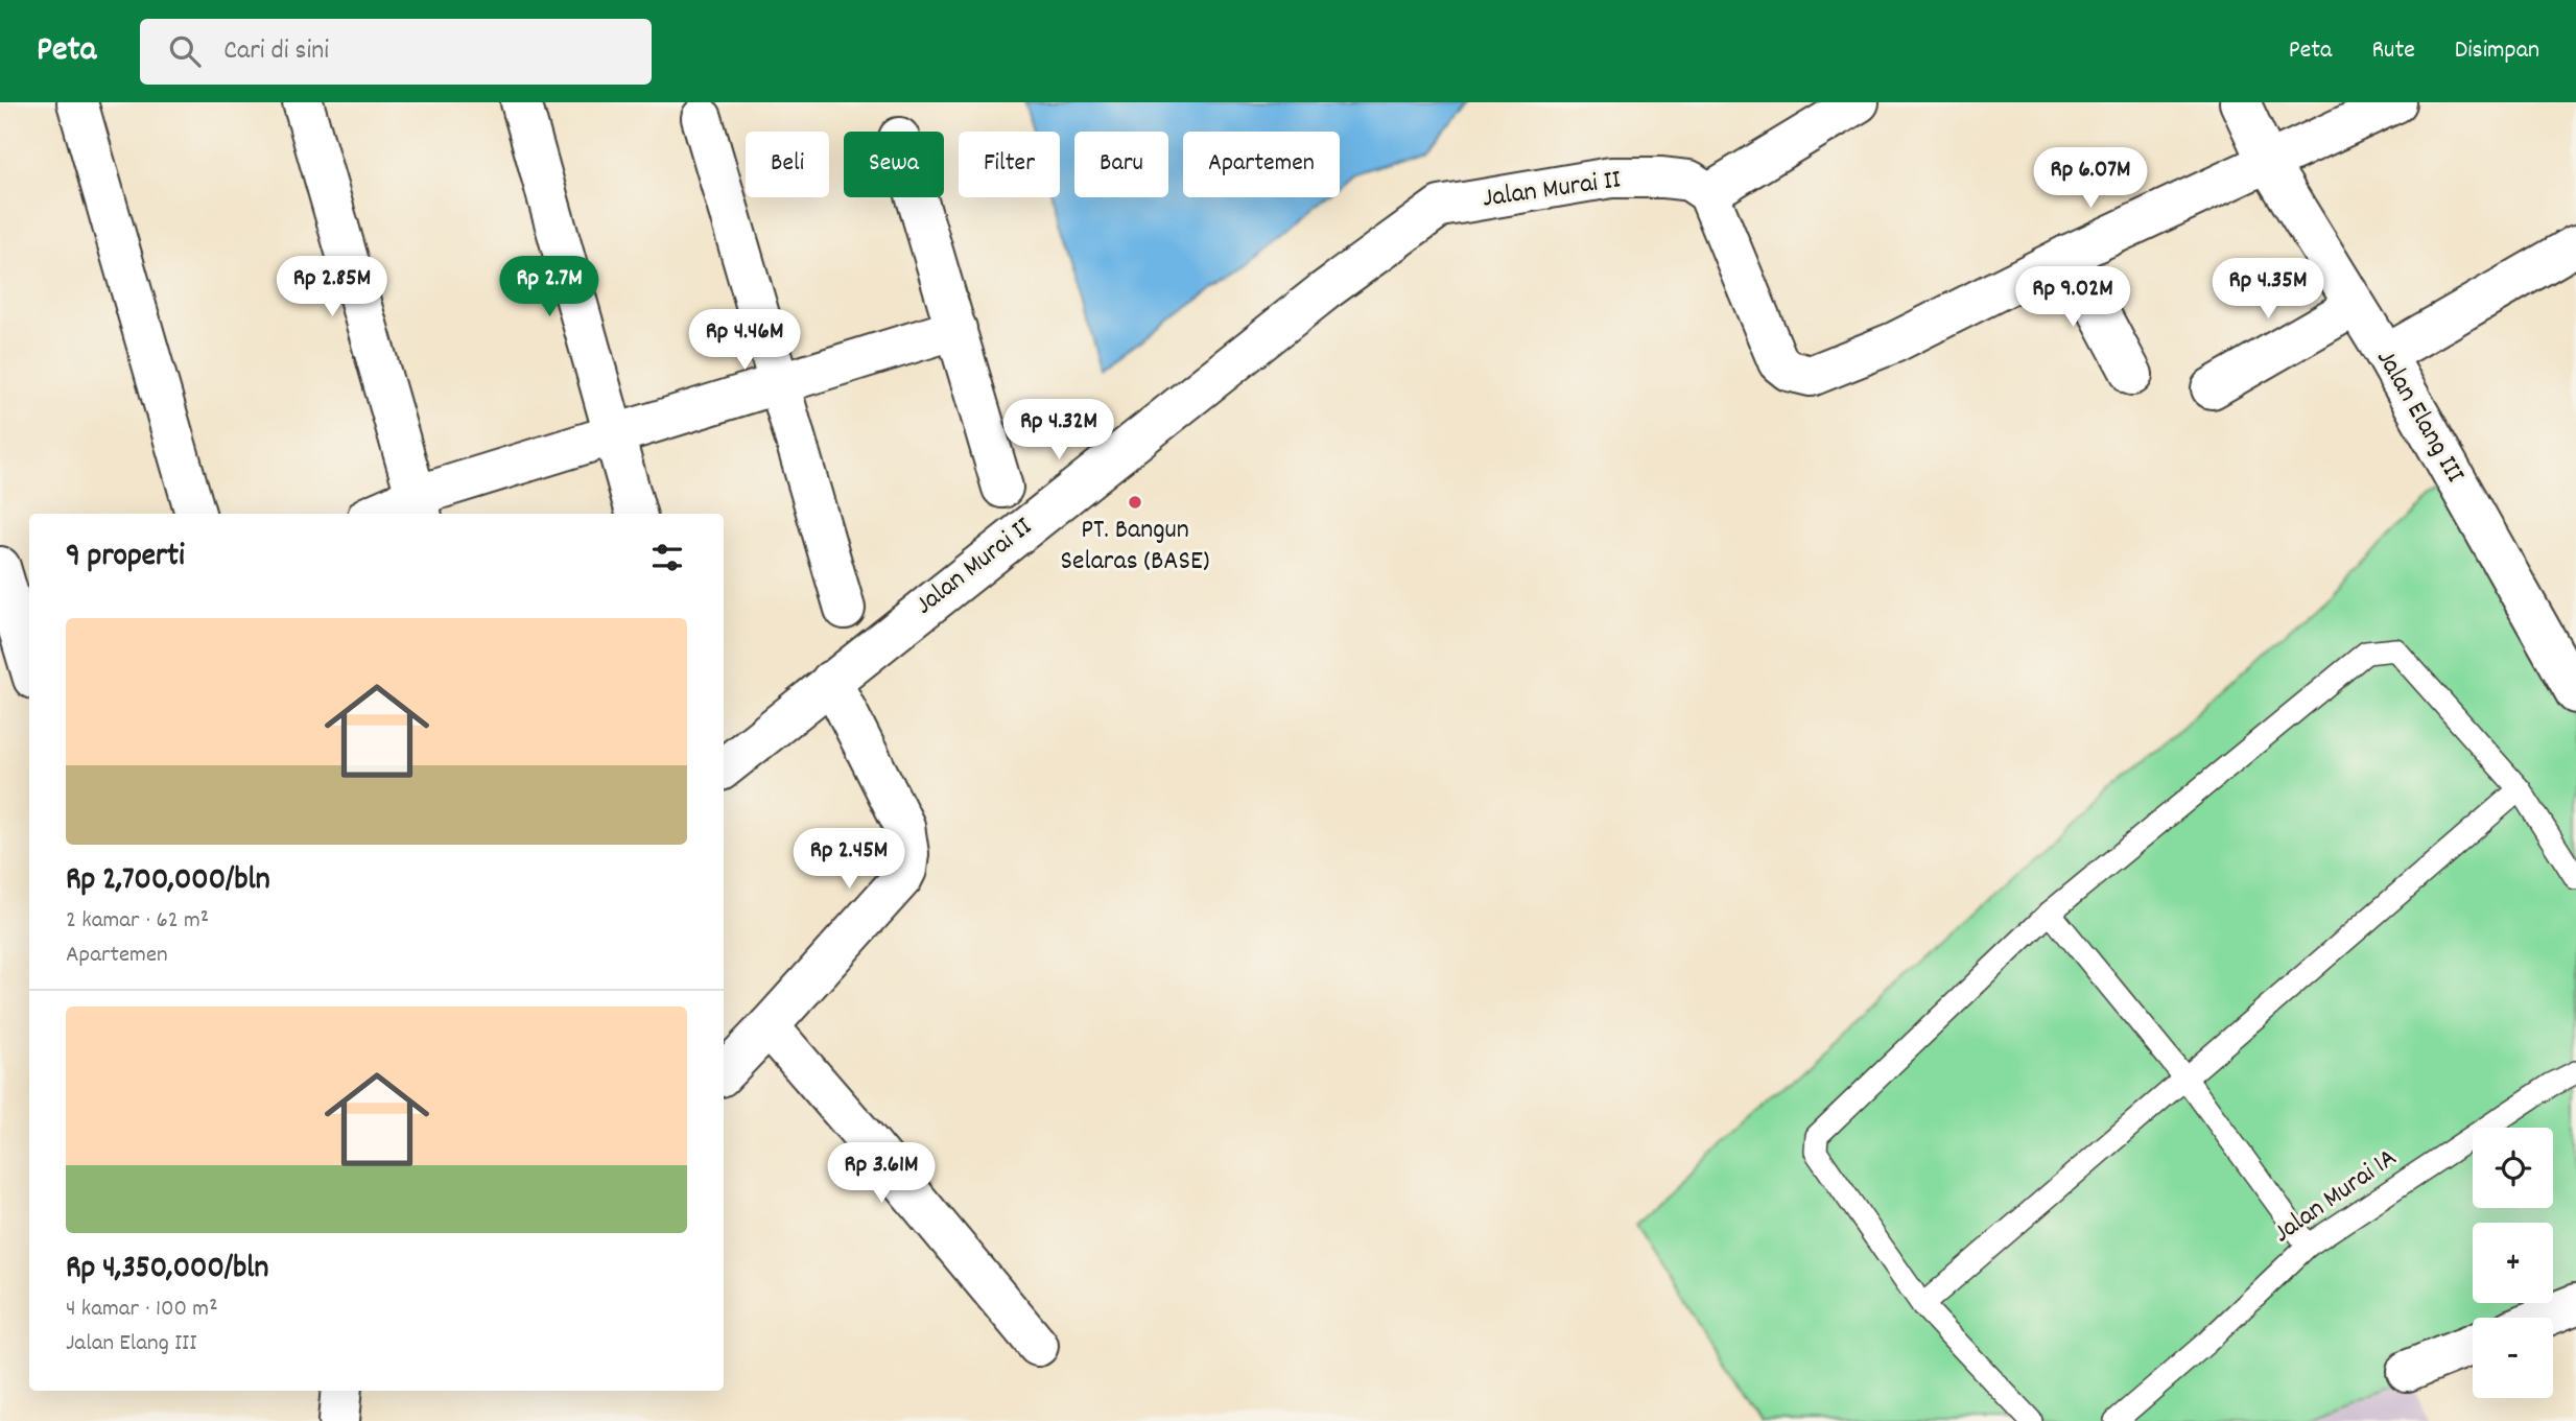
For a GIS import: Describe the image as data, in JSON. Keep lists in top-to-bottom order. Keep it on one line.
{"streets":{"street":["Jalan Murai II","Jalan Elang III"],"lane":["Jalan Murai 1A"]},"places":["PT. Bangun Selaras (BASE)"],"page":{"header":"Peta","search":"Cari di sini","nav":["Peta","Rute","Disimpan"],"chip":["Beli","Sewa","Filter","Baru","Apartemen"],"price":["Rp 6.07M","Rp 2.85M","Rp 2.7M","Rp 4.35M","Rp 9.02M","Rp 4.46M","Rp 4.32M","Rp 2.45M","Rp 3.61M"],"heading":"9 properti","list":[{"name":"Rp 2,700,000/bln","note":"2 kamar · 62 m² · Apartemen"},{"name":"Rp 4,350,000/bln","note":"4 kamar · 100 m² · Jalan Elang III"}],"map_buttons":["+","−"]}}
